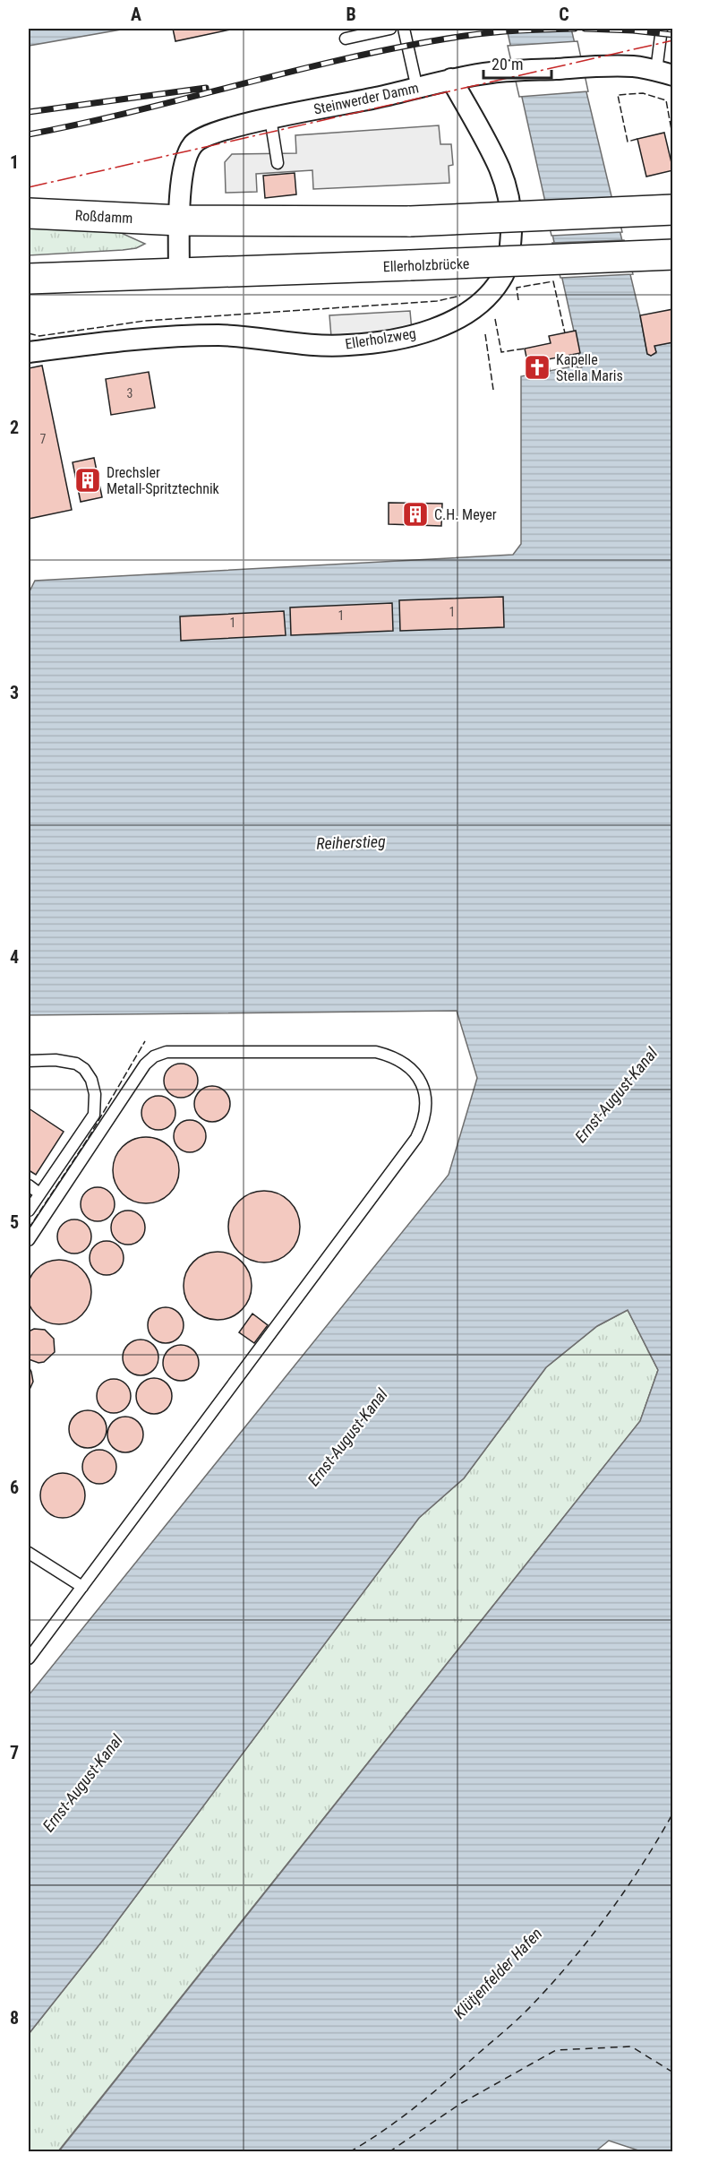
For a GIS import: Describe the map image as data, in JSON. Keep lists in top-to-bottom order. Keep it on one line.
{"streets":{"main road":["Roßdamm","Ellerholzbrücke"],"street":["Steinwerder Damm","Ellerholzweg"]},"crossings":[["Steinwerder Damm","Roßdamm"],["Steinwerder Damm","Ellerholzbrücke"],["Steinwerder Damm","Ellerholzweg"]],"water":["Reiherstieg","Ernst-August-Kanal","Klütjenfelder Hafen"],"places":{"church":["Kapelle Stella Maris"],"building":["Drechsler Metall-Spritztechnik","C.H. Meyer"]},"house_numbers":["3","7","1","1","1"],"scale_bar":"20 m","grid":{"columns":["A","B","C"],"rows":["1","2","3","4","5","6","7","8"]}}
